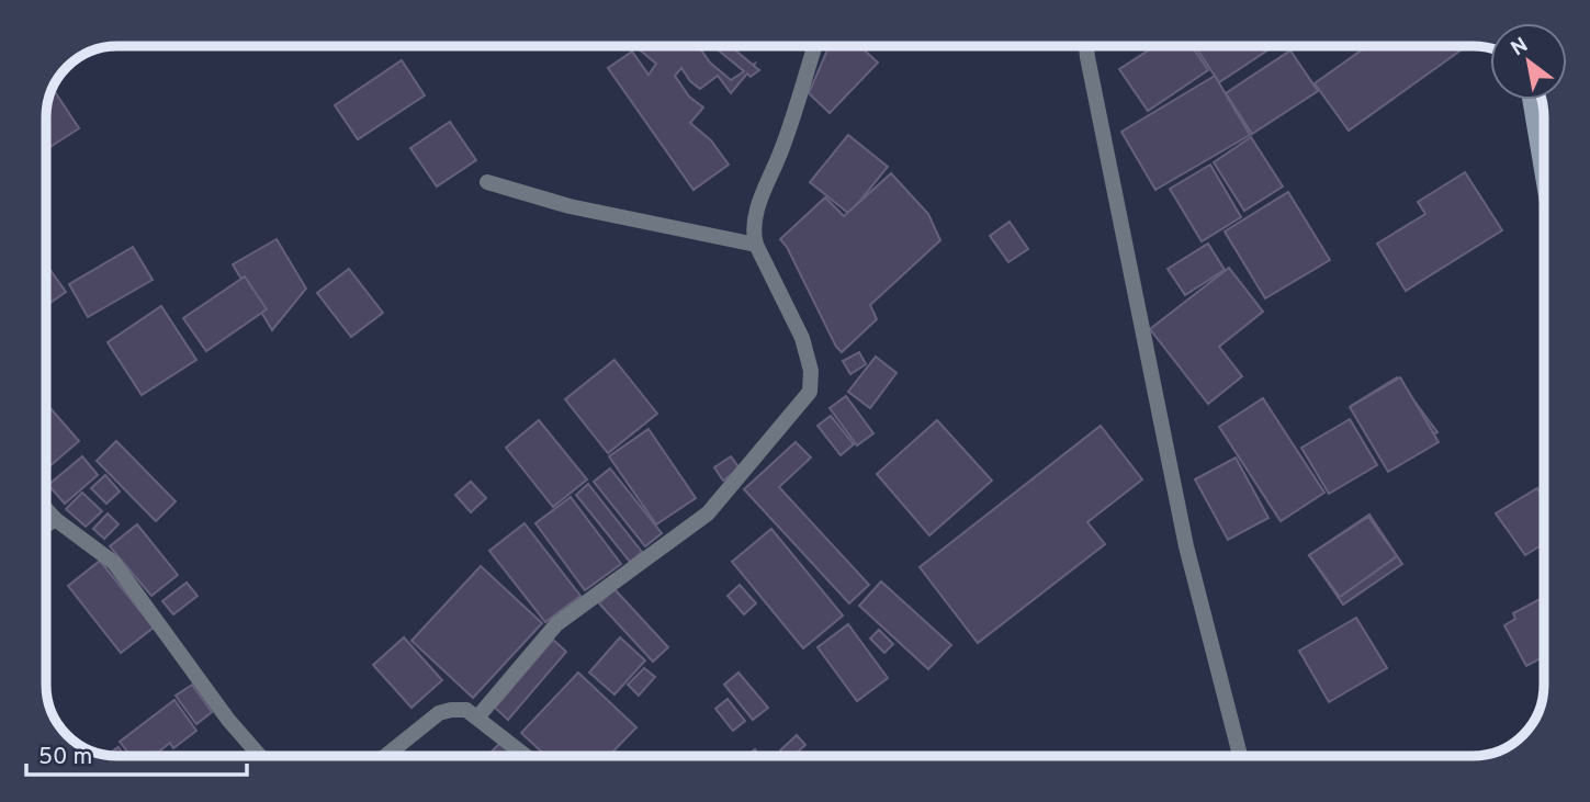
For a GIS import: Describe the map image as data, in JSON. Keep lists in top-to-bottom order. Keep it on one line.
{"scale_bar":"50 m","north":"top left"}
